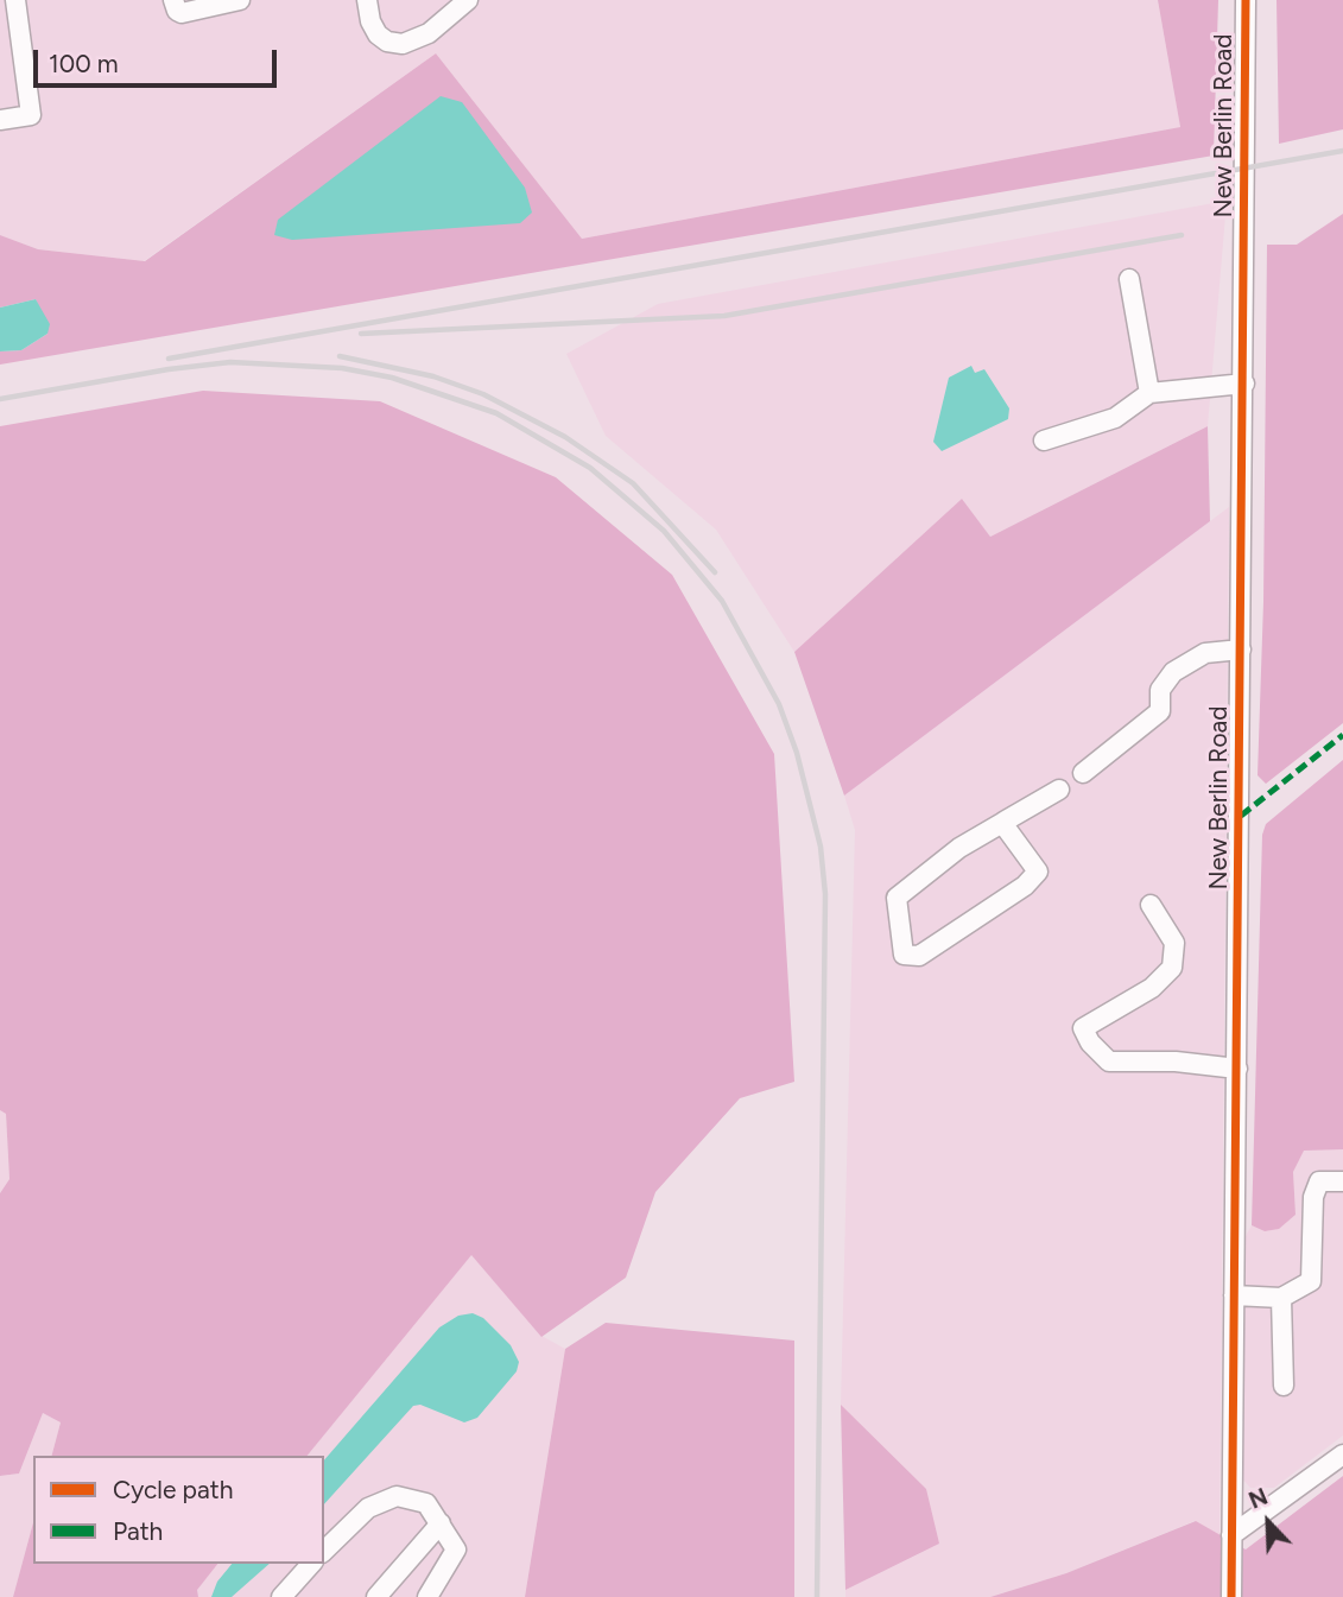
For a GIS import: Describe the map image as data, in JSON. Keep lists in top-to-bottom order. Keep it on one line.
{"streets":{"street":["New Berlin Road"]},"legend":["Cycle path","Path"],"scale_bar":"100 m","north":"top left"}
